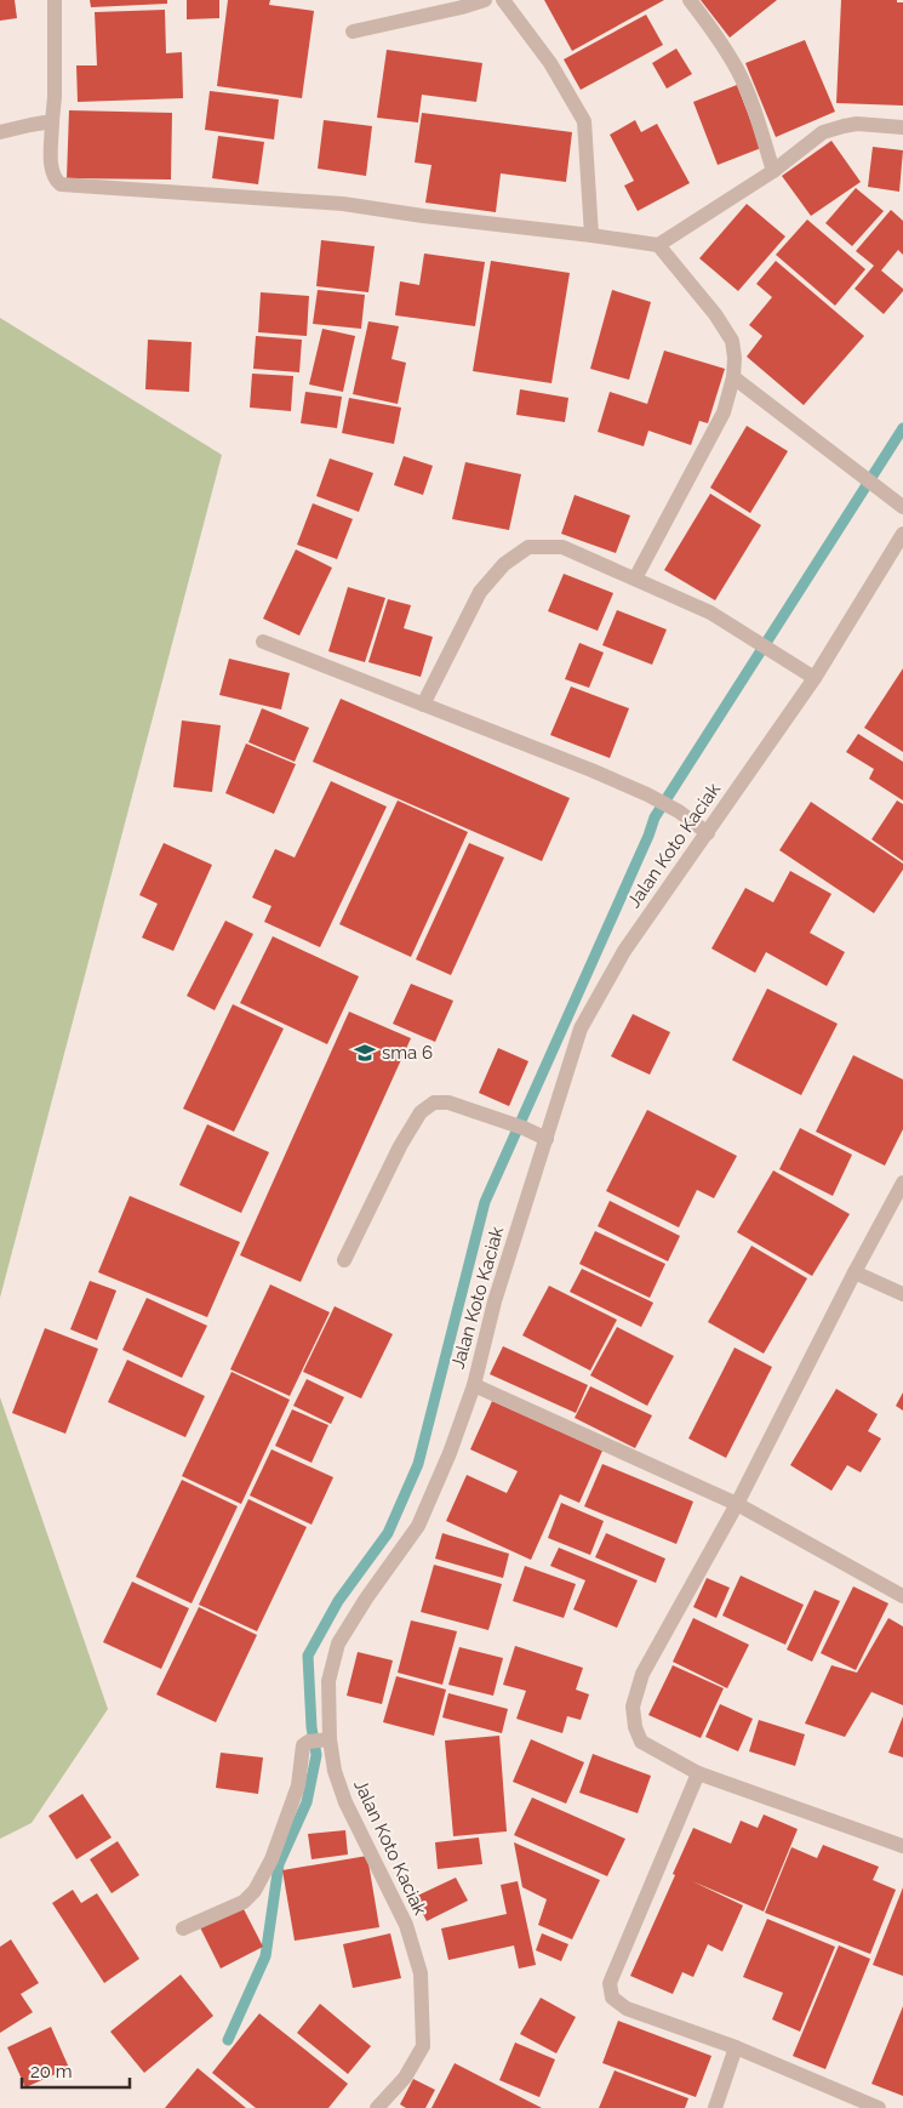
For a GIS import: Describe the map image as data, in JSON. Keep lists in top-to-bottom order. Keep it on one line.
{"streets":{"street":["Jalan Koto Kaciak"]},"places":{"school or university":["sma 6"]},"scale_bar":"20 m"}
